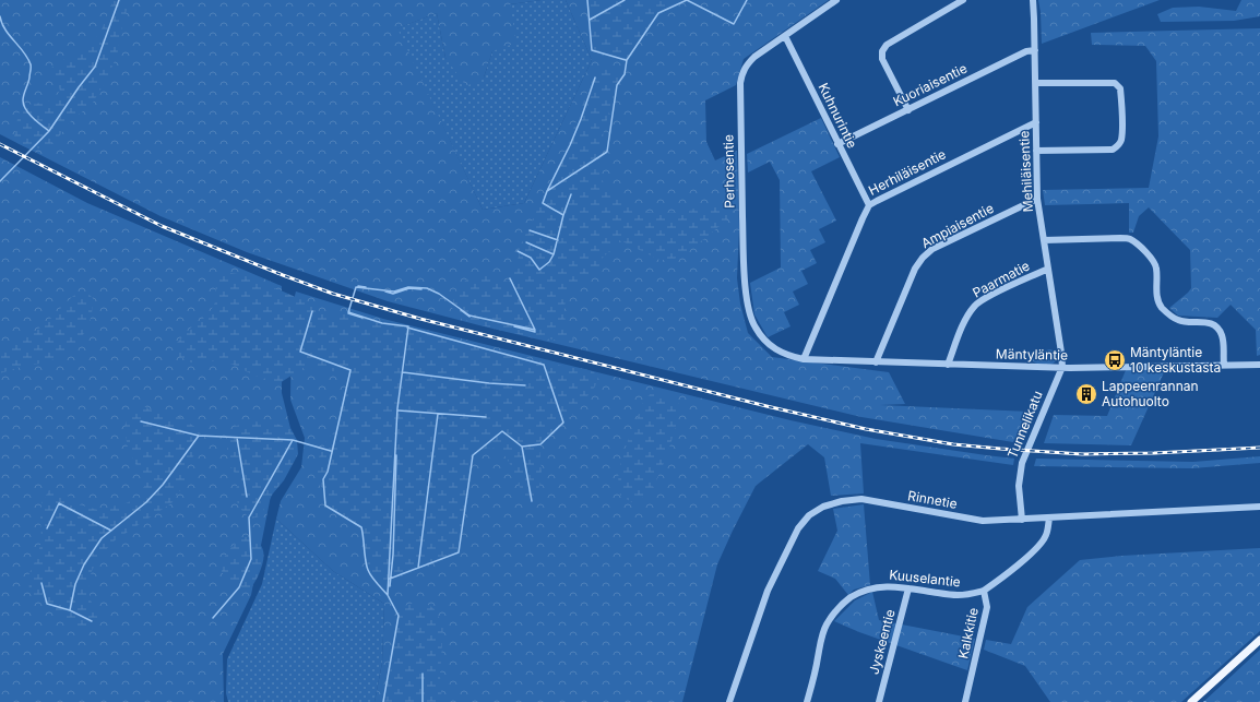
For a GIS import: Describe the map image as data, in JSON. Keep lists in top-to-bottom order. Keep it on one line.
{"streets":{"street":["Kuoriaisentie","Kuhnurintie","Perhosentie","Mehiläisentie","Herhiläisentie","Ampiaisentie","Paarmatie","Mäntyläntie","Tunnelikatu","Rinnetie","Kuuselantie","Kalkkitie","Jyskeentie"]},"crossings":[["Kuoriaisentie","Kuhnurintie"],["Kuoriaisentie","Mehiläisentie"],["Kuhnurintie","Perhosentie"],["Kuhnurintie","Herhiläisentie"],["Perhosentie","Herhiläisentie"],["Perhosentie","Mäntyläntie"],["Mehiläisentie","Herhiläisentie"],["Mehiläisentie","Ampiaisentie"],["Mehiläisentie","Paarmatie"],["Mehiläisentie","Mäntyläntie"],["Mehiläisentie","Tunnelikatu"],["Herhiläisentie","Mäntyläntie"],["Ampiaisentie","Mäntyläntie"],["Paarmatie","Mäntyläntie"],["Mäntyläntie","Tunnelikatu"],["Tunnelikatu","Rinnetie"],["Rinnetie","Kalkkitie"],["Kuuselantie","Kalkkitie"],["Kuuselantie","Jyskeentie"]],"places":{"bus stop":["Mäntyläntie 10 keskustasta"],"building":["Lappeenrannan Autohuolto"]}}
